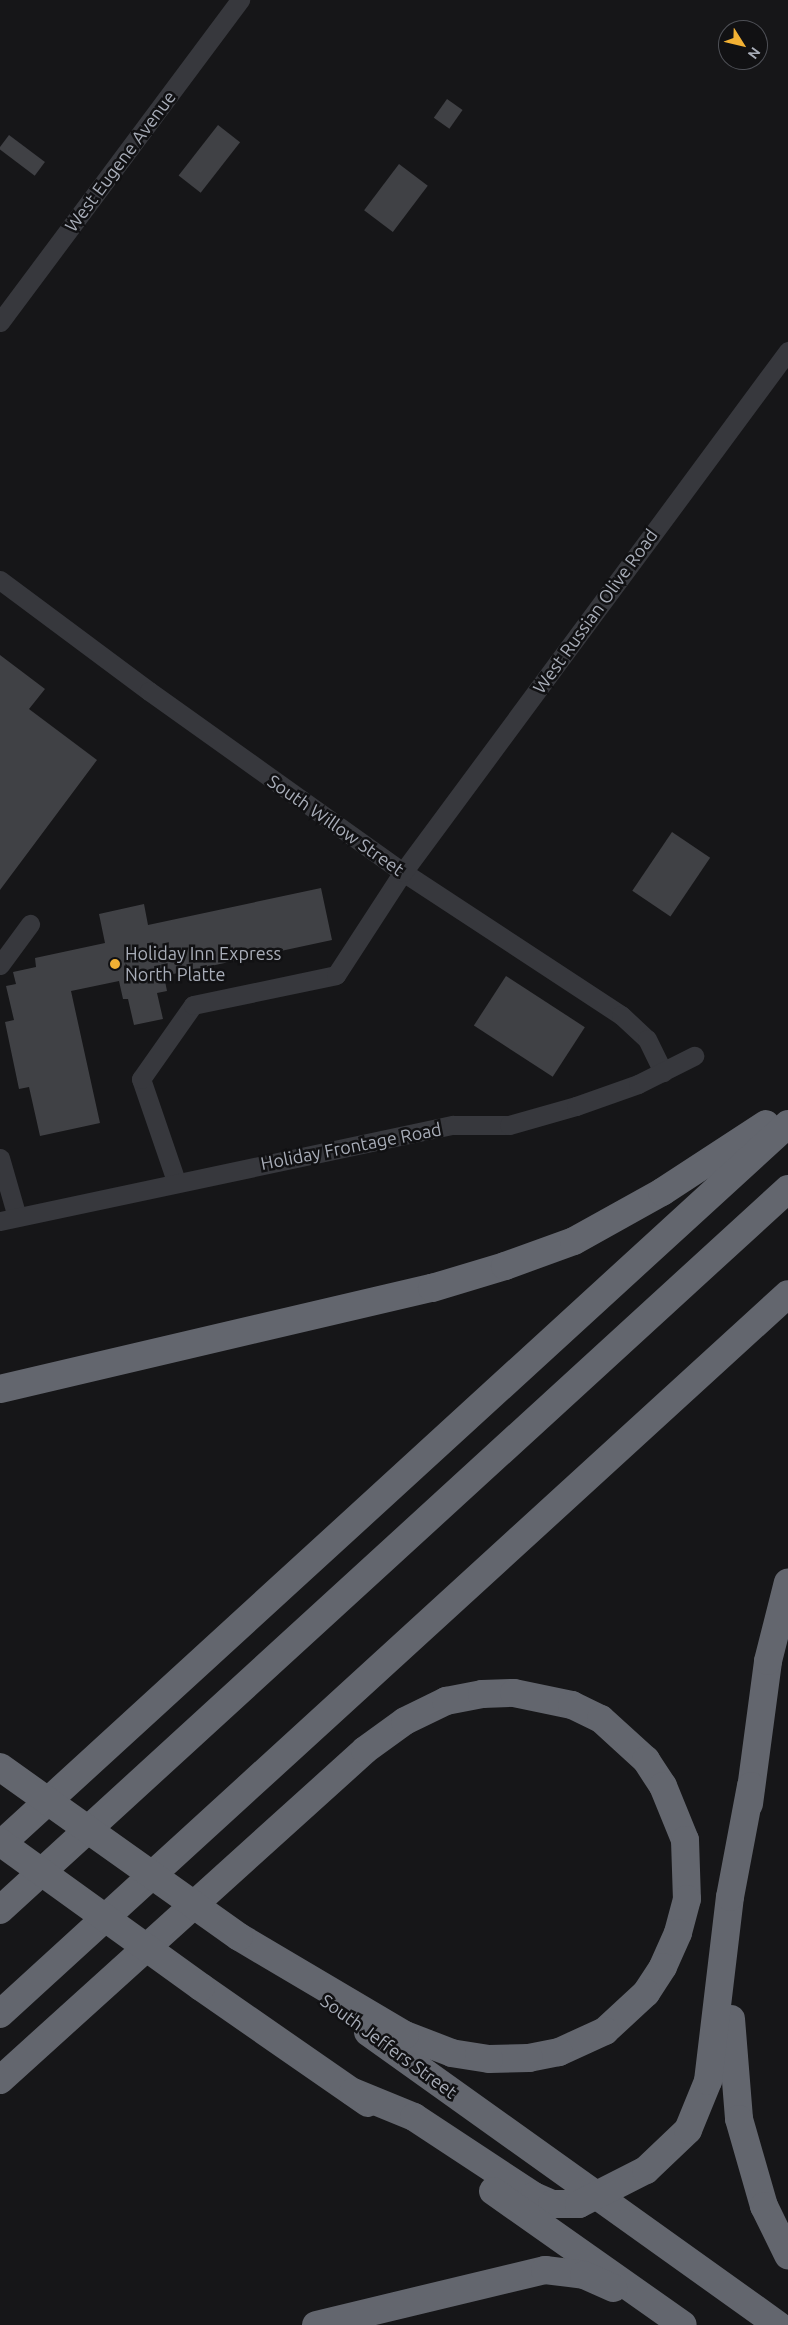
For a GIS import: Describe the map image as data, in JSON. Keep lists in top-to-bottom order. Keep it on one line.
{"streets":{"highway":["South Jeffers Street"],"street":["West Eugene Avenue","West Russian Olive Road","South Willow Street","Holiday Frontage Road"]},"crossings":[["West Russian Olive Road","South Willow Street"],["West Russian Olive Road","Holiday Frontage Road"],["South Willow Street","Holiday Frontage Road"]],"places":["Holiday Inn Express North Platte"],"north":"bottom right"}
